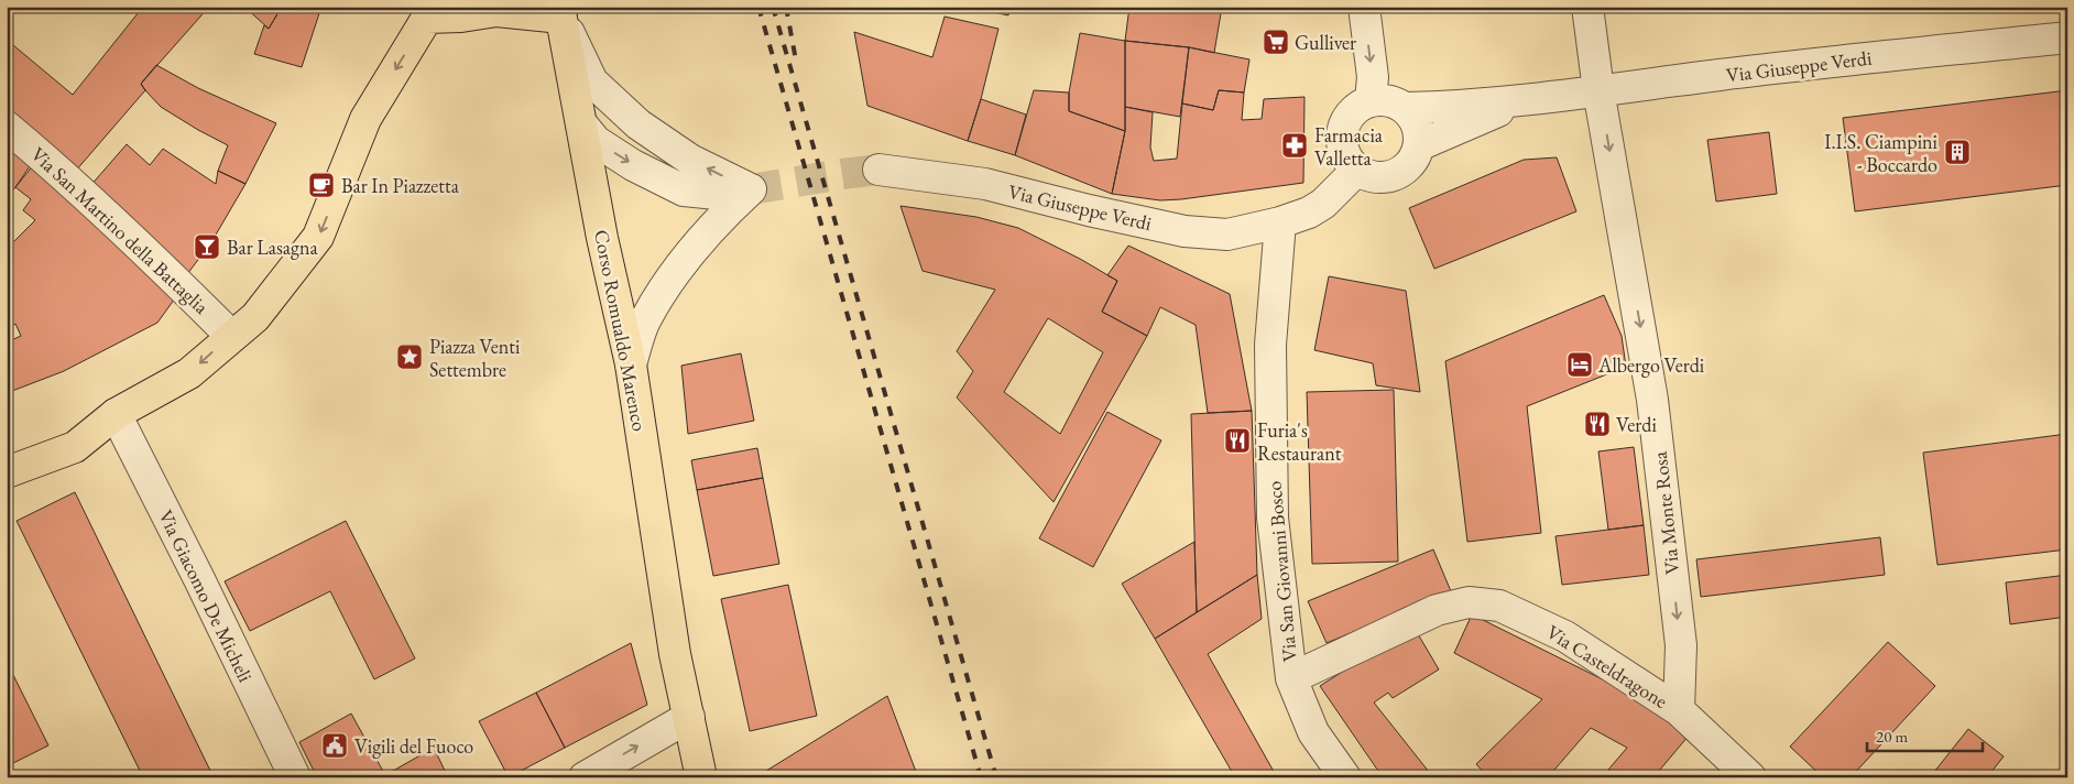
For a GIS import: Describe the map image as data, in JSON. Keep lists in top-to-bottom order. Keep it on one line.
{"streets":{"main road":["Corso Romualdo Marenco"],"street":["Via Giuseppe Verdi","Via San Martino della Battaglia","Via Monte Rosa","Via San Giovanni Bosco","Via Giacomo De Micheli","Via Casteldragone"]},"crossings":[["Via Giuseppe Verdi","Via Monte Rosa"],["Via Giuseppe Verdi","Via San Giovanni Bosco"],["Via Monte Rosa","Via Casteldragone"],["Via San Giovanni Bosco","Via Casteldragone"]],"one_way":["Via Monte Rosa"],"places":{"supermarket":["Gulliver"],"pharmacy":["Farmacia Valletta"],"building":["I.I.S. Ciampini - Boccardo"],"cafe":["Bar In Piazzetta"],"bar":["Bar Lasagna"],"place":["Piazza Venti Settembre"],"hotel":["Albergo Verdi"],"restaurant":["Verdi","Furia's Restaurant"],"public building":["Vigili del Fuoco"]},"scale_bar":"20 m"}
